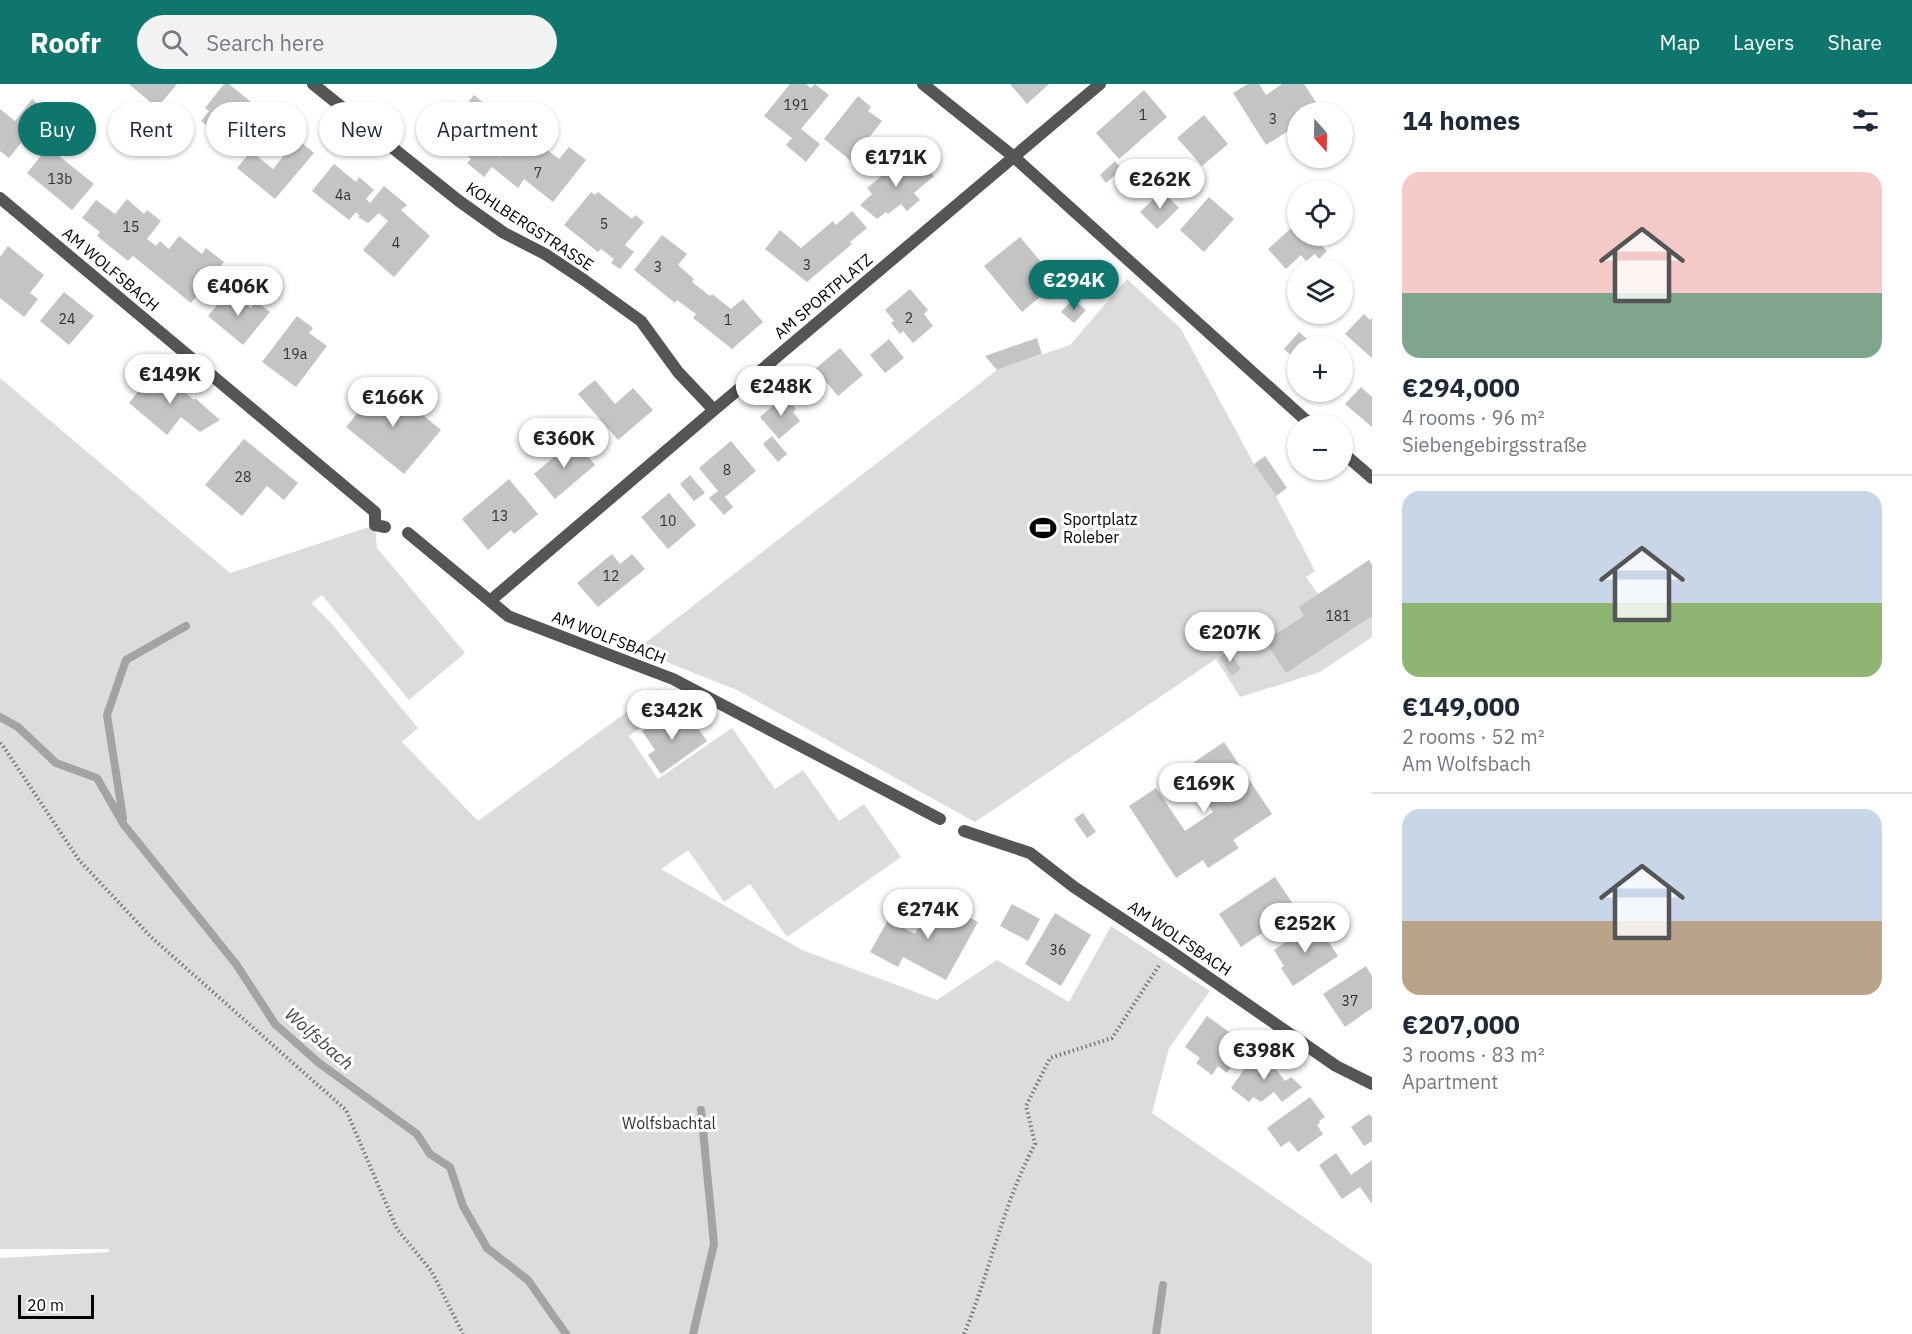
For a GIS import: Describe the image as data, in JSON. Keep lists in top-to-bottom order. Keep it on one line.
{"streets":{"street":["KOHLBERGSTRASSE","AM WOLFSBACH","AM SPORTPLATZ"]},"crossings":[["KOHLBERGSTRASSE","AM SPORTPLATZ"],["AM WOLFSBACH","AM SPORTPLATZ"]],"water":["Wolfsbach"],"parks":["Wolfsbachtal"],"places":{"sports":["Sportplatz Roleber"]},"house_numbers":["191","1","3","7","13b","4a","5","15","4","3","3","2","24","1","19a","8","28","13","10","12","181","36","37"],"scale_bar":"20 m","north":"bottom","page":{"header":"Roofr","search":"Search here","nav":["Map","Layers","Share"],"heading":"14 homes","map_buttons":["+","−"],"chip":["Buy","Rent","Filters","New","Apartment"],"price":["€171K","€262K","€294K","€406K","€149K","€248K","€166K","€360K","€207K","€342K","€169K","€274K","€252K","€398K"],"list":[{"name":"€294,000","note":"4 rooms · 96 m² · Siebengebirgsstraße"},{"name":"€149,000","note":"2 rooms · 52 m² · Am Wolfsbach"},{"name":"€207,000","note":"3 rooms · 83 m² · Apartment"}],"scale":"20 m"}}
